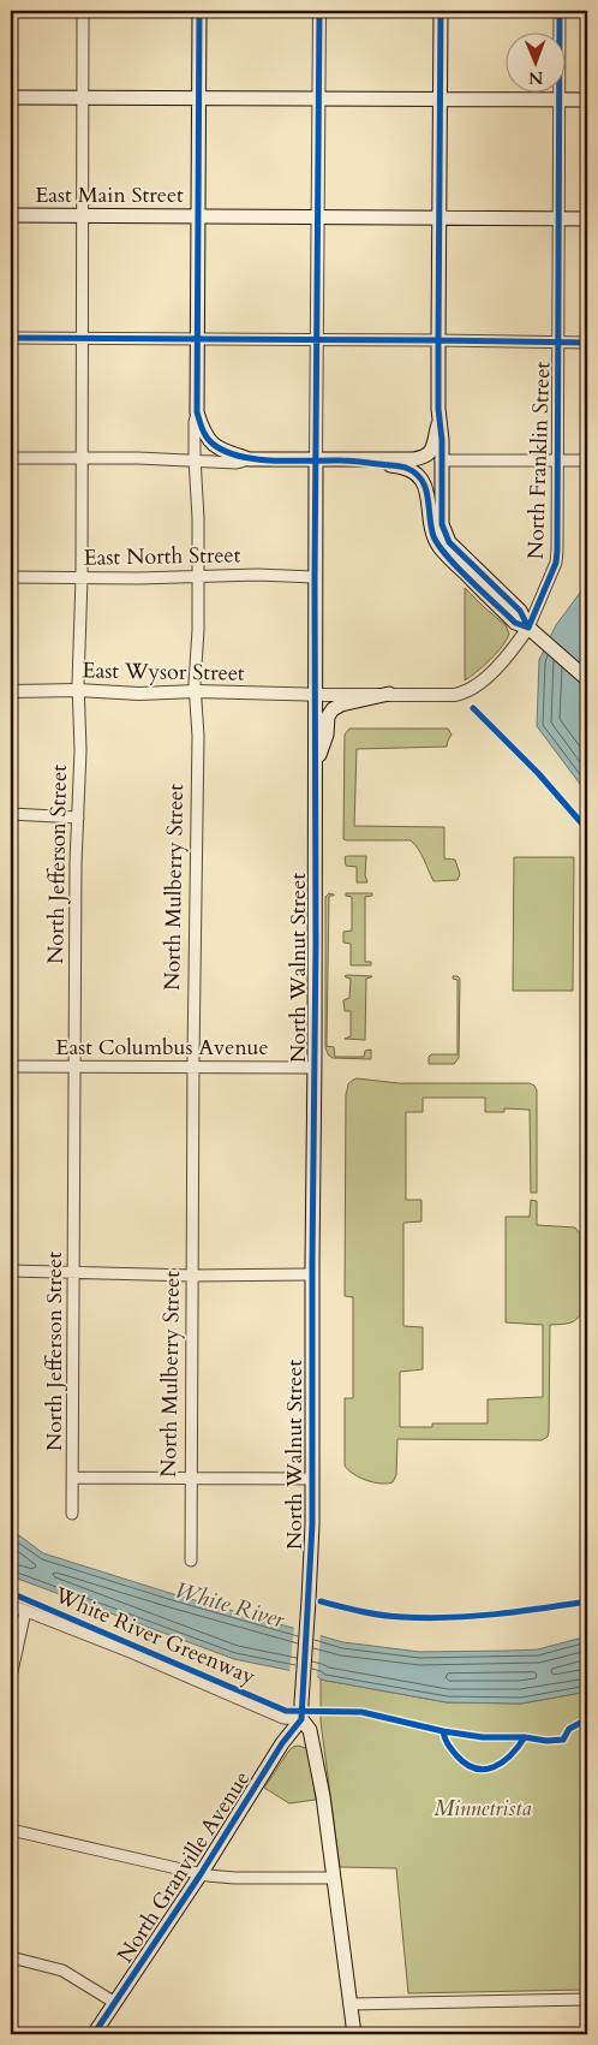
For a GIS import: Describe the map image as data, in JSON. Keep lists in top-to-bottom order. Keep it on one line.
{"streets":{"main road":["East Main Street","North Mulberry Street","North Walnut Street","North Granville Avenue"],"street":["North Franklin Street","East North Street","East Wysor Street","North Jefferson Street","East Columbus Avenue"],"cycle path":["White River Greenway"]},"crossings":[["East Main Street","North Franklin Street"],["East Main Street","North Jefferson Street"],["East Main Street","North Mulberry Street"],["East Main Street","North Walnut Street"],["North Franklin Street","East Wysor Street"],["East North Street","North Jefferson Street"],["East North Street","North Mulberry Street"],["East North Street","North Walnut Street"],["East Wysor Street","North Jefferson Street"],["East Wysor Street","North Mulberry Street"],["East Wysor Street","North Walnut Street"],["North Jefferson Street","East Columbus Avenue"],["North Mulberry Street","East Columbus Avenue"],["North Walnut Street","East Columbus Avenue"],["North Walnut Street","North Granville Avenue"]],"water":["White River"],"parks":["Minnetrista"],"north":"bottom"}
